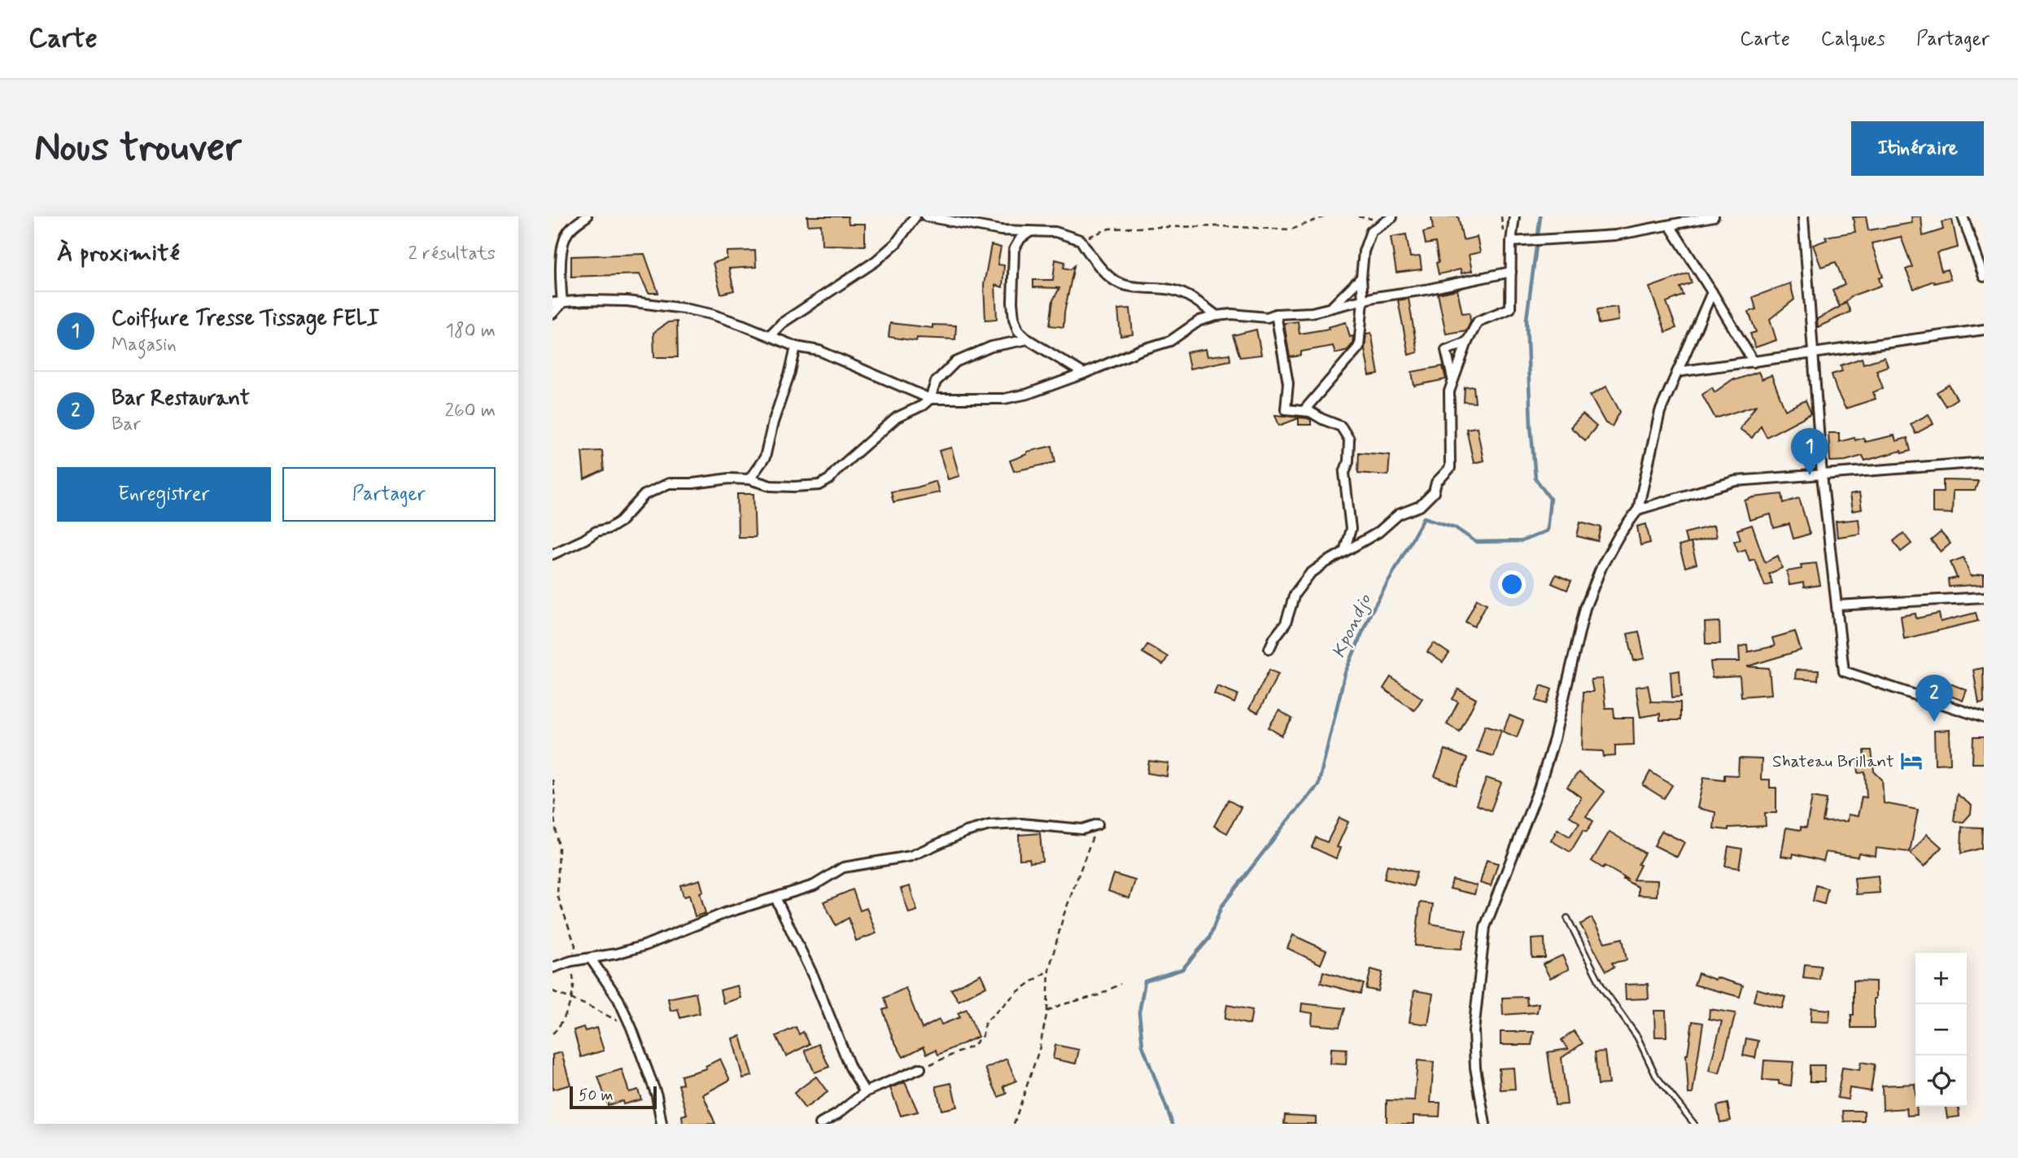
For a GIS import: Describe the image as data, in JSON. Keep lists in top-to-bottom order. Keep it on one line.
{"water":["Kpondjo"],"places":{"hotel":["Shateau Brillant"]},"scale_bar":"50 m","page":{"header":"Carte","nav":["Carte","Calques","Partager"],"buttons":["Itinéraire",["Enregistrer","Partager"]],"title":"Nous trouver","heading":["À proximité","2 résultats"],"list":[{"mark":"1","name":"Coiffure Tresse Tissage FELI","note":"Magasin","value":"180 m"},{"mark":"2","name":"Bar Restaurant","note":"Bar","value":"260 m"}],"pins":["1","2"],"map_buttons":["+","−"],"scale":"50 m"}}
